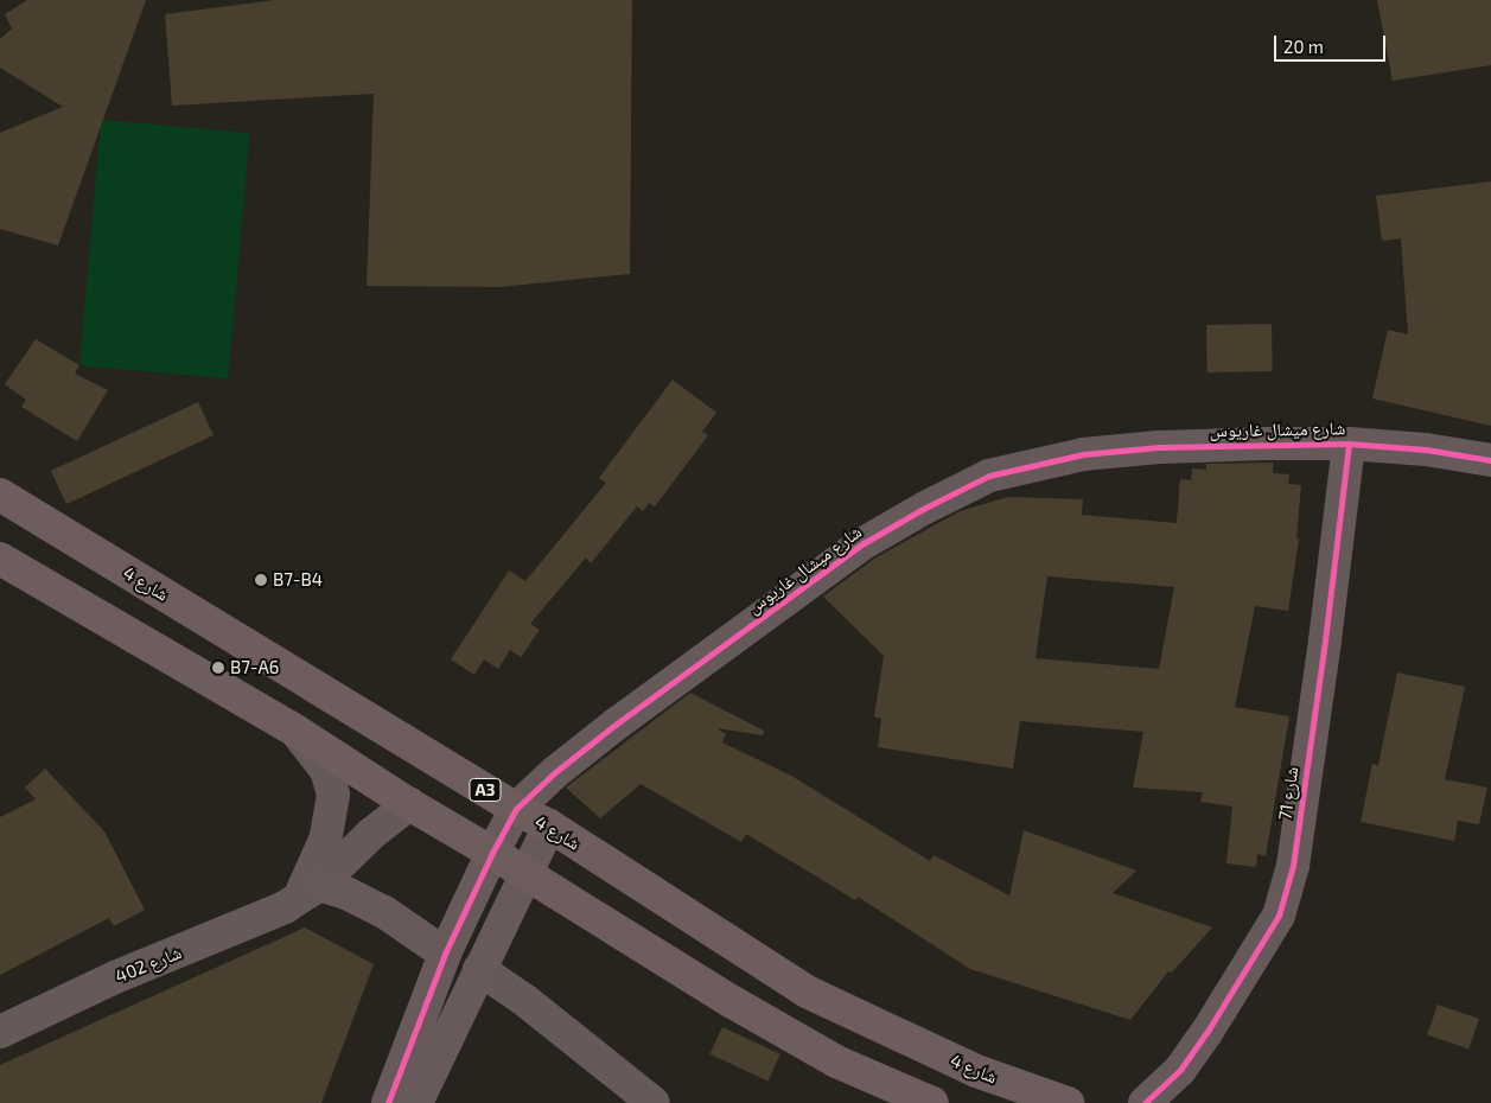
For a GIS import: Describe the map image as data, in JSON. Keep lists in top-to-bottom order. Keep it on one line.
{"streets":{"highway":["شارع 4","A3"],"street":["شارع ميشال غاريوس","شارع 71","شارع 402"]},"crossings":[["شارع ميشال غاريوس","شارع 4"],["شارع ميشال غاريوس","شارع 71"]],"places":["B7-B4","B7-A6"],"scale_bar":"20 m"}
